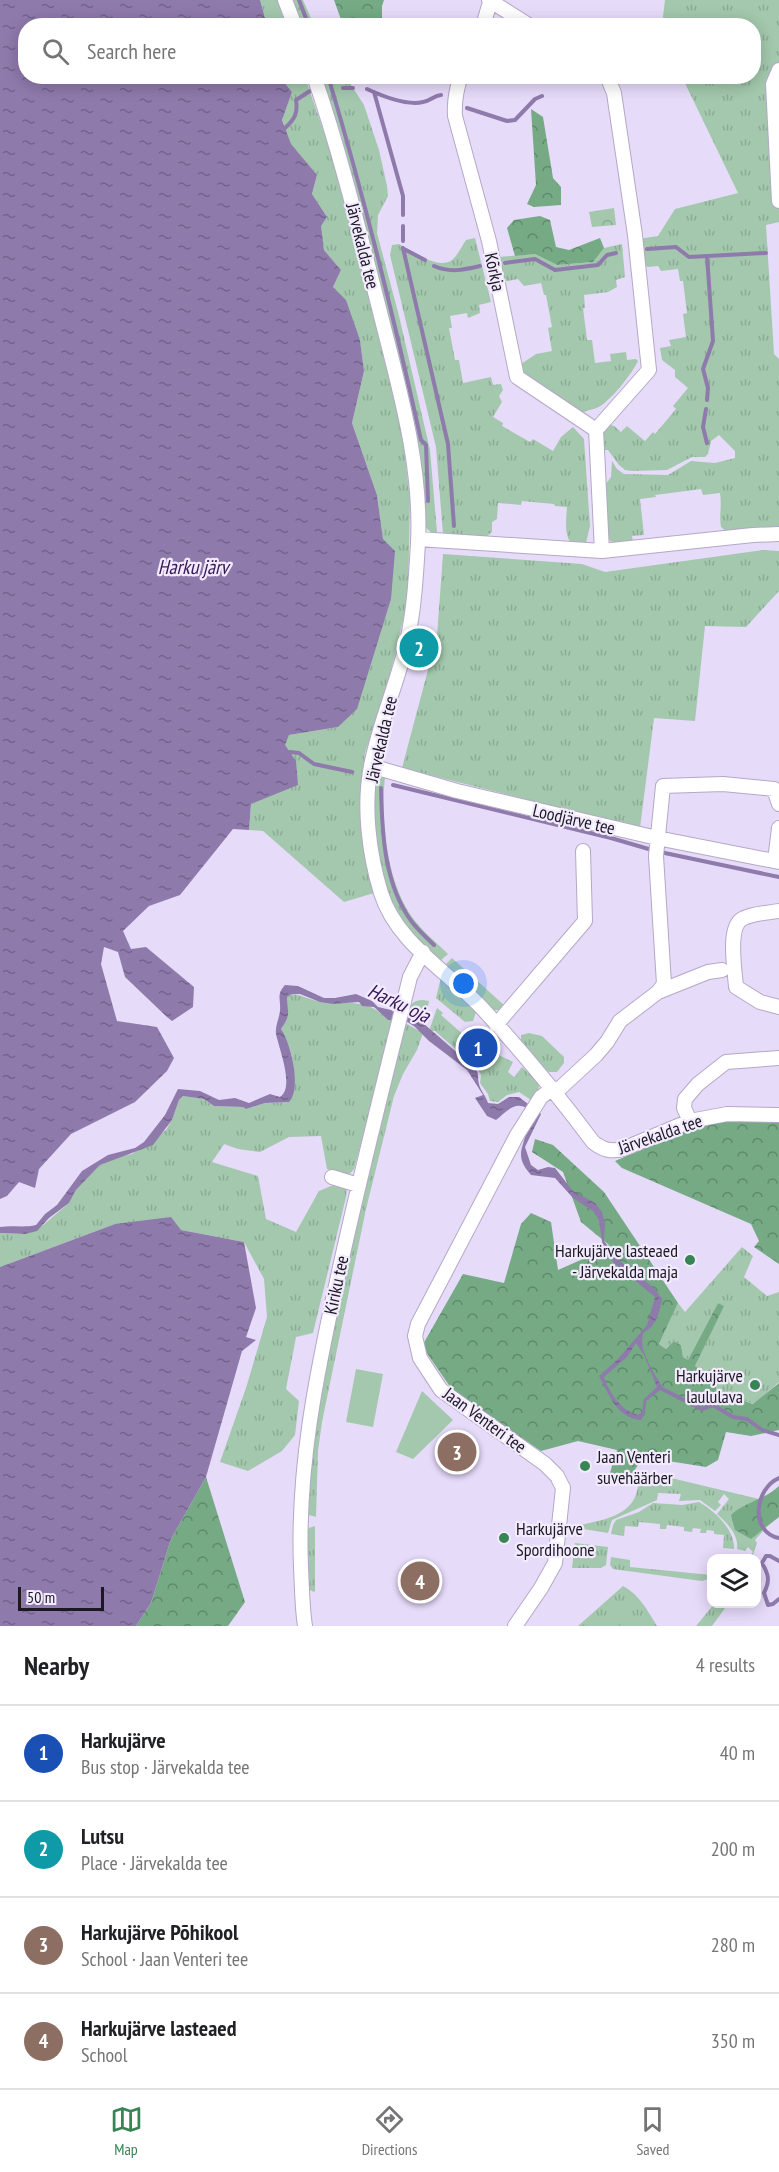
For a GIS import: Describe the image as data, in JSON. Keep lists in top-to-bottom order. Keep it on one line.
{"streets":{"street":["Järvekalda tee","Kõrkja","Loodjärve tee","Kiriku tee","Jaan Venteri tee"]},"crossings":[["Järvekalda tee","Loodjärve tee"],["Järvekalda tee","Kiriku tee"],["Järvekalda tee","Jaan Venteri tee"]],"water":["Harku järv","Harku oja"],"places":["Harkujärve lasteaed - Järvekalda maja","Harkujärve laululava","Jaan Venteri suvehäärber","Harkujärve Spordihoone"],"scale_bar":"50 m","page":{"search":"Search here","pins":["2","1","3","4"],"scale":"50 m","heading":["Nearby","4 results"],"list":[{"mark":"1","name":"Harkujärve","note":"Bus stop · Järvekalda tee","value":"40 m"},{"mark":"2","name":"Lutsu","note":"Place · Järvekalda tee","value":"200 m"},{"mark":"3","name":"Harkujärve Põhikool","note":"School · Jaan Venteri tee","value":"280 m"},{"mark":"4","name":"Harkujärve lasteaed","note":"School","value":"350 m"}],"nav":["Map","Directions","Saved"]}}
